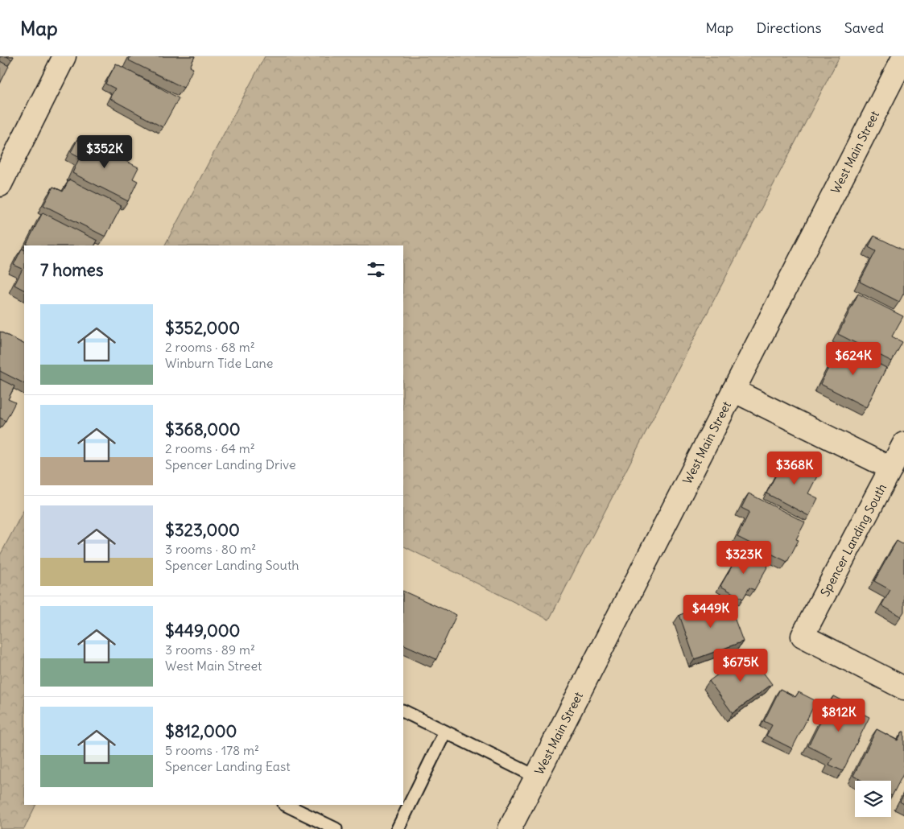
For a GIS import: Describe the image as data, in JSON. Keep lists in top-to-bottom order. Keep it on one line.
{"streets":{"main road":["West Main Street","Spencer Landing South"]},"page":{"header":"Map","nav":["Map","Directions","Saved"],"price":["$352K","$624K","$368K","$323K","$449K","$675K","$812K"],"heading":"7 homes","list":[{"name":"$352,000","note":"2 rooms · 68 m² · Winburn Tide Lane"},{"name":"$368,000","note":"2 rooms · 64 m² · Spencer Landing Drive"},{"name":"$323,000","note":"3 rooms · 80 m² · Spencer Landing South"},{"name":"$449,000","note":"3 rooms · 89 m² · West Main Street"},{"name":"$812,000","note":"5 rooms · 178 m² · Spencer Landing East"}]}}
